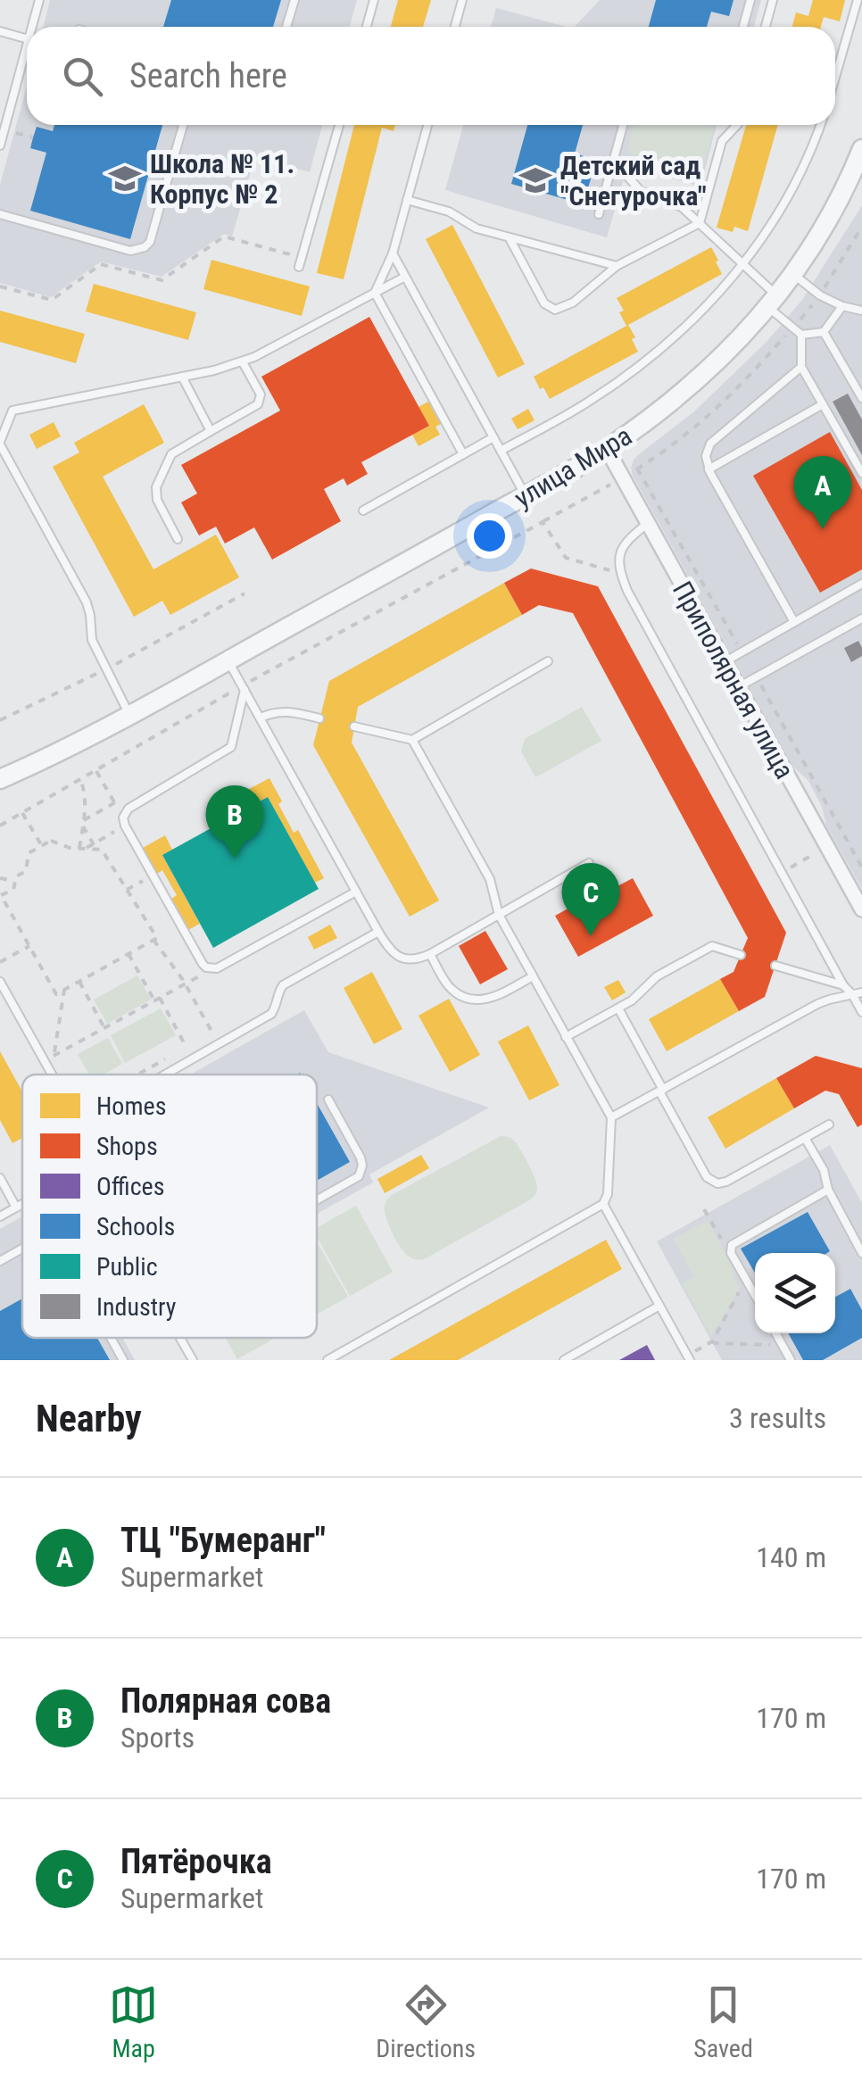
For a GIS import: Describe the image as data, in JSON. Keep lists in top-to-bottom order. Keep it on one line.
{"streets":{"street":["улица Мира","Приполярная улица"]},"crossings":[["улица Мира","Приполярная улица"]],"places":{"school or university":["Школа № 11. Корпус № 2","Детский сад \"Снегурочка\""]},"legend":["Homes","Shops","Offices","Schools","Public","Industry"],"page":{"search":"Search here","pins":["A","B","C"],"heading":["Nearby","3 results"],"list":[{"mark":"A","name":"ТЦ \"Бумеранг\"","note":"Supermarket","value":"140 m"},{"mark":"B","name":"Полярная сова","note":"Sports","value":"170 m"},{"mark":"C","name":"Пятёрочка","note":"Supermarket","value":"170 m"}],"nav":["Map","Directions","Saved"]}}
